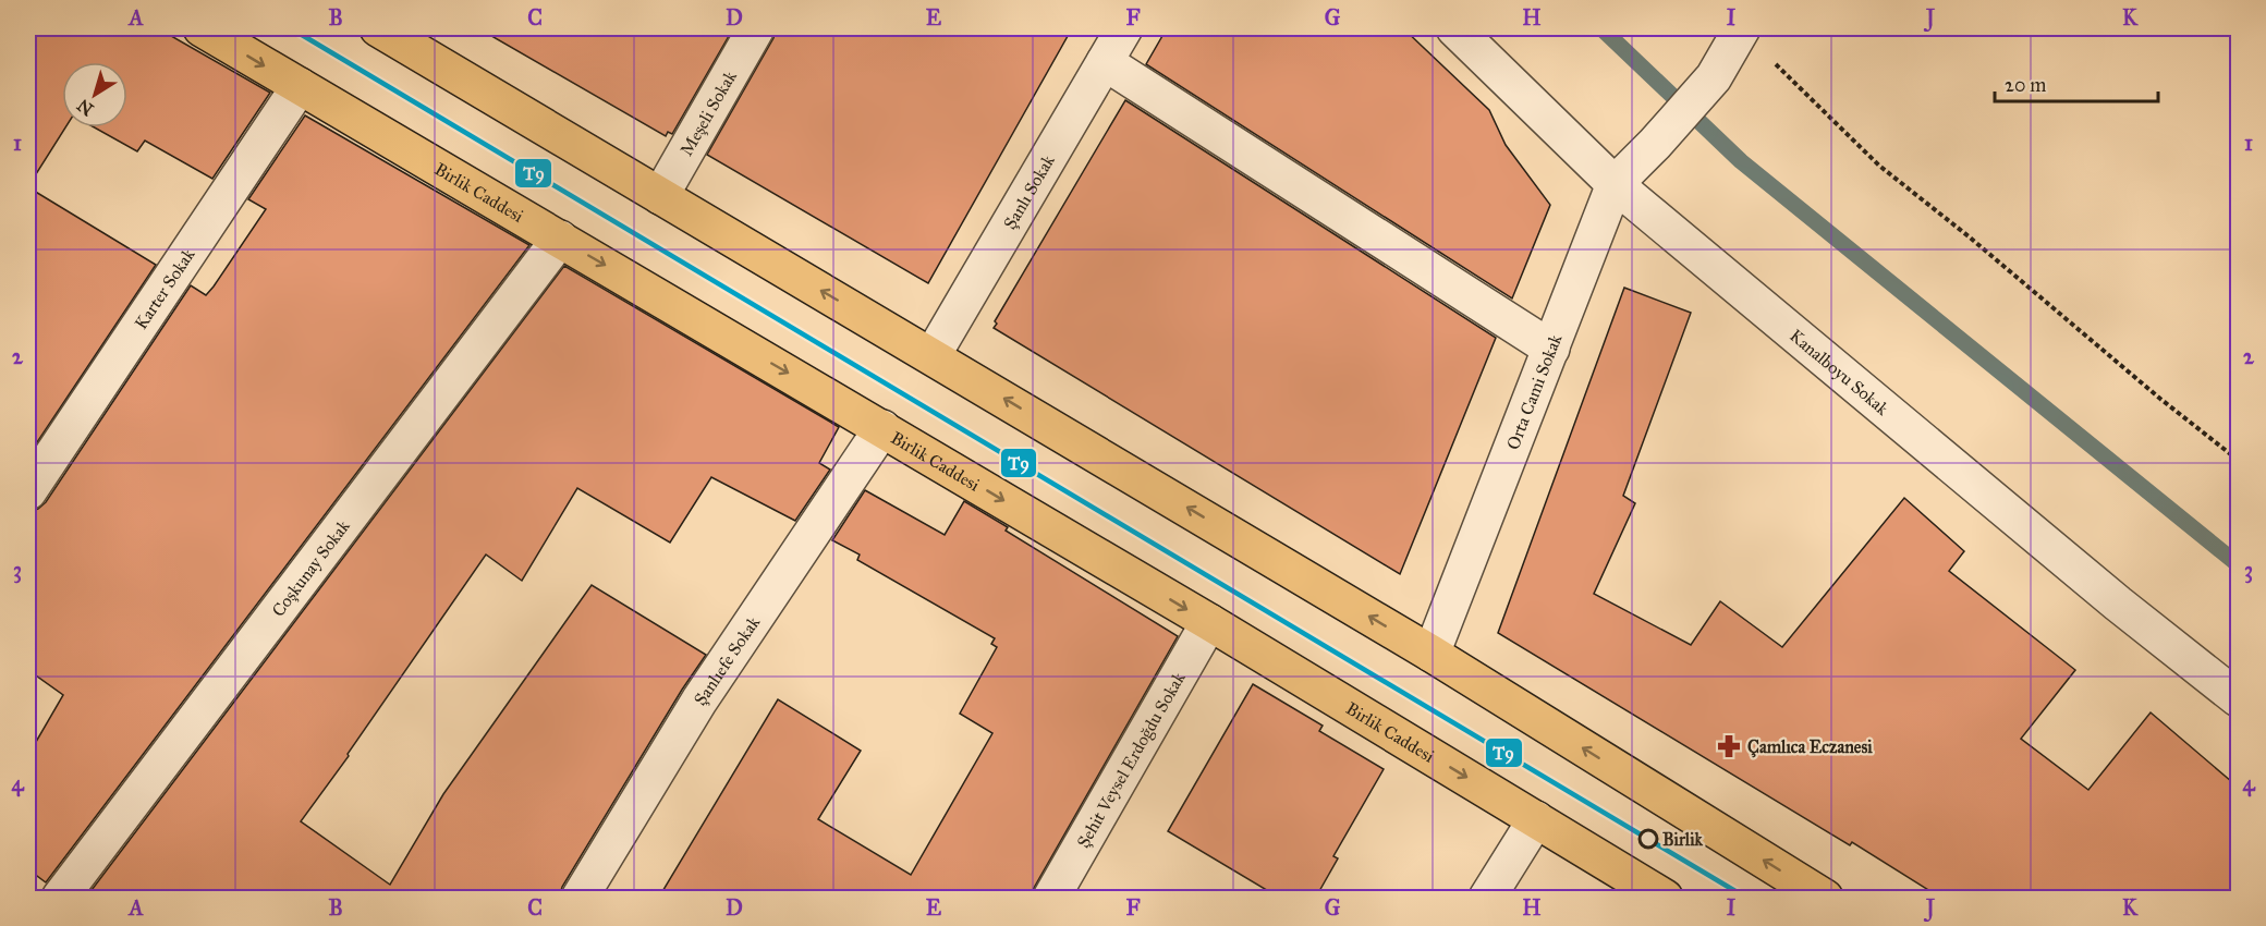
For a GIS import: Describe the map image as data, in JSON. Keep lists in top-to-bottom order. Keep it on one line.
{"streets":{"main road":["Birlik Caddesi"],"street":["Meşeli Sokak","Şanlı Sokak","Karter Sokak","Kanalboyu Sokak","Orta Cami Sokak","Coşkunay Sokak","Şanlıefe Sokak","Şehit Veysel Erdoğdu Sokak"]},"crossings":[["Birlik Caddesi","Karter Sokak"],["Birlik Caddesi","Coşkunay Sokak"],["Birlik Caddesi","Şanlıefe Sokak"],["Birlik Caddesi","Şehit Veysel Erdoğdu Sokak"],["Kanalboyu Sokak","Orta Cami Sokak"]],"places":{"pharmacy":["Çamlıca Eczanesi"],"other":["Birlik"]},"lines":["transit line T9"],"scale_bar":"20 m","north":"bottom left","grid":{"columns":["A","B","C","D","E","F","G","H","I","J","K"],"rows":["1","2","3","4"]}}
